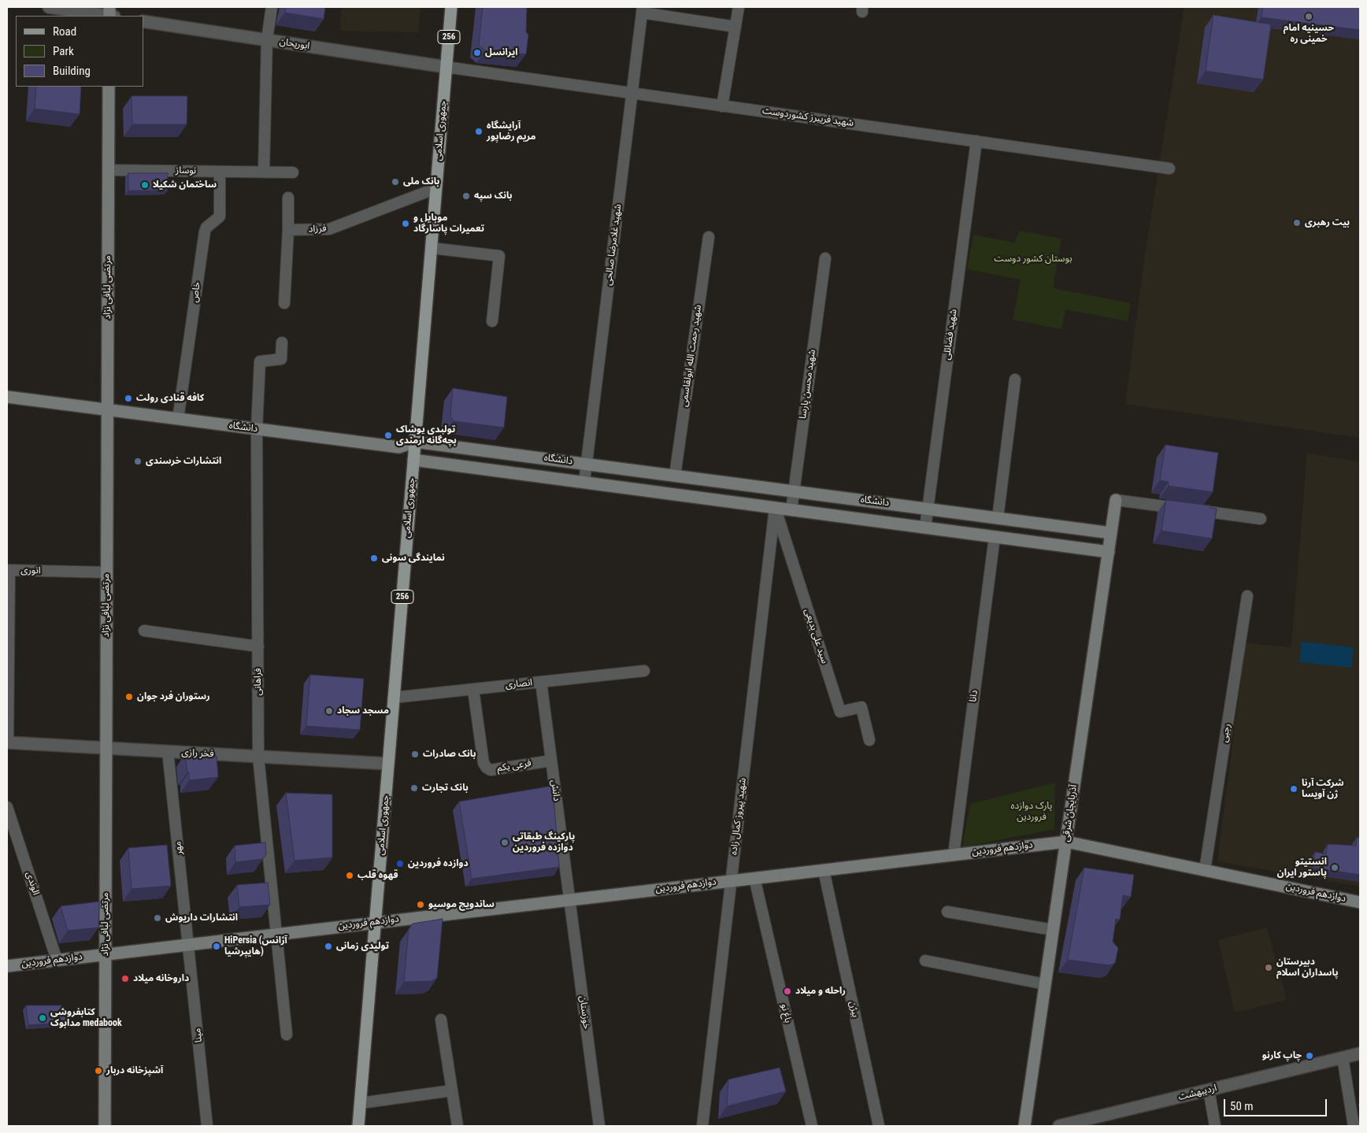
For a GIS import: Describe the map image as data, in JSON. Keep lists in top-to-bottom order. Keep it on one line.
{"streets":{"main road":["256","جمهوری اسلامی","مرتضی لبافی نژاد","دانشگاه","آذربایجان شرقی","دوازدهم فروردین"],"street":["ابوریحان","شهید فریبرز کشوردوست","نوساز","فرزاد","شهید غلامرضا صالحی","خاص","شهید فضائلی","شهید رحمت الله ابولقاسمی","شهید محسن پارسا","انوری","سید علی بدیعی","فراهانی","انصاری","دانا","رجبی","فخر رازی","فرعی یکم","دانش","شهید پیروز کمال زاده","مهر","الوندی","بیژن","خوزستان","باغ نو","مینا","اردیبهشت"]},"crossings":[["ابوریحان","شهید فریبرز کشوردوست"],["ابوریحان","جمهوری اسلامی"],["شهید فریبرز کشوردوست","جمهوری اسلامی"],["شهید فریبرز کشوردوست","شهید غلامرضا صالحی"],["شهید فریبرز کشوردوست","شهید فضائلی"],["جمهوری اسلامی","فرزاد"],["جمهوری اسلامی","دانشگاه"],["جمهوری اسلامی","انصاری"],["جمهوری اسلامی","فخر رازی"],["جمهوری اسلامی","دوازدهم فروردین"],["نوساز","مرتضی لبافی نژاد"],["نوساز","خاص"],["شهید غلامرضا صالحی","دانشگاه"],["مرتضی لبافی نژاد","دانشگاه"],["مرتضی لبافی نژاد","انوری"],["مرتضی لبافی نژاد","فخر رازی"],["مرتضی لبافی نژاد","دوازدهم فروردین"],["خاص","دانشگاه"],["شهید فضائلی","دانشگاه"],["شهید رحمت الله ابولقاسمی","دانشگاه"],["شهید محسن پارسا","دانشگاه"],["دانشگاه","سید علی بدیعی"],["دانشگاه","فراهانی"],["دانشگاه","دانا"],["دانشگاه","آذربایجان شرقی"],["دانشگاه","شهید پیروز کمال زاده"],["انوری","فخر رازی"],["سید علی بدیعی","شهید پیروز کمال زاده"],["فراهانی","فخر رازی"],["فراهانی","دوازدهم فروردین"],["انصاری","فرعی یکم"],["انصاری","دانش"],["دانا","دوازدهم فروردین"],["رجبی","دوازدهم فروردین"],["فخر رازی","مهر"],["فرعی یکم","دانش"],["دانش","دوازدهم فروردین"],["دانش","خوزستان"],["آذربایجان شرقی","دوازدهم فروردین"],["شهید پیروز کمال زاده","دوازدهم فروردین"],["مهر","دوازدهم فروردین"],["مهر","مینا"],["دوازدهم فروردین","الوندی"],["دوازدهم فروردین","بیژن"],["دوازدهم فروردین","خوزستان"],["دوازدهم فروردین","باغ نو"],["دوازدهم فروردین","مینا"]],"parks":["بوستان کشور دوست","پارک دوازده فروردین"],"places":["حسینیه امام خمینی ره","ایرانسل","آرایشگاه مریم رضاپور","بانک ملی","ساختمان شکیلا","بانک سپه","بیت رهبری","موبایل و تعمیرات پاسارگاد","کافه قنادی رولت","تولیدی پوشاک بچه‌گانه ارمندی","انتشارات خرسندی","نمایندگی سونی","رستوران فرد جوان","مسجد سجاد","بانک صادرات","بانک تجارت","شرکت آرنا ژن آویسا","پارکینگ طبقاتی دوازده فروردین","دوازده فروردین","انستیتو پاستور ایران","قهوه قلب","ساندویچ موسیو","انتشارات داریوش","HiPersia (آژانس هایپرشیا)","تولیدی زمانی","دبیرستان پاسداران اسلام","داروخانه میلاد","راحله و میلاد","کتابفروشی مدابوک medabook","چاپ کارنو","آشپزخانه دربار"],"legend":["Road","Park","Building"],"scale_bar":"50 m"}
